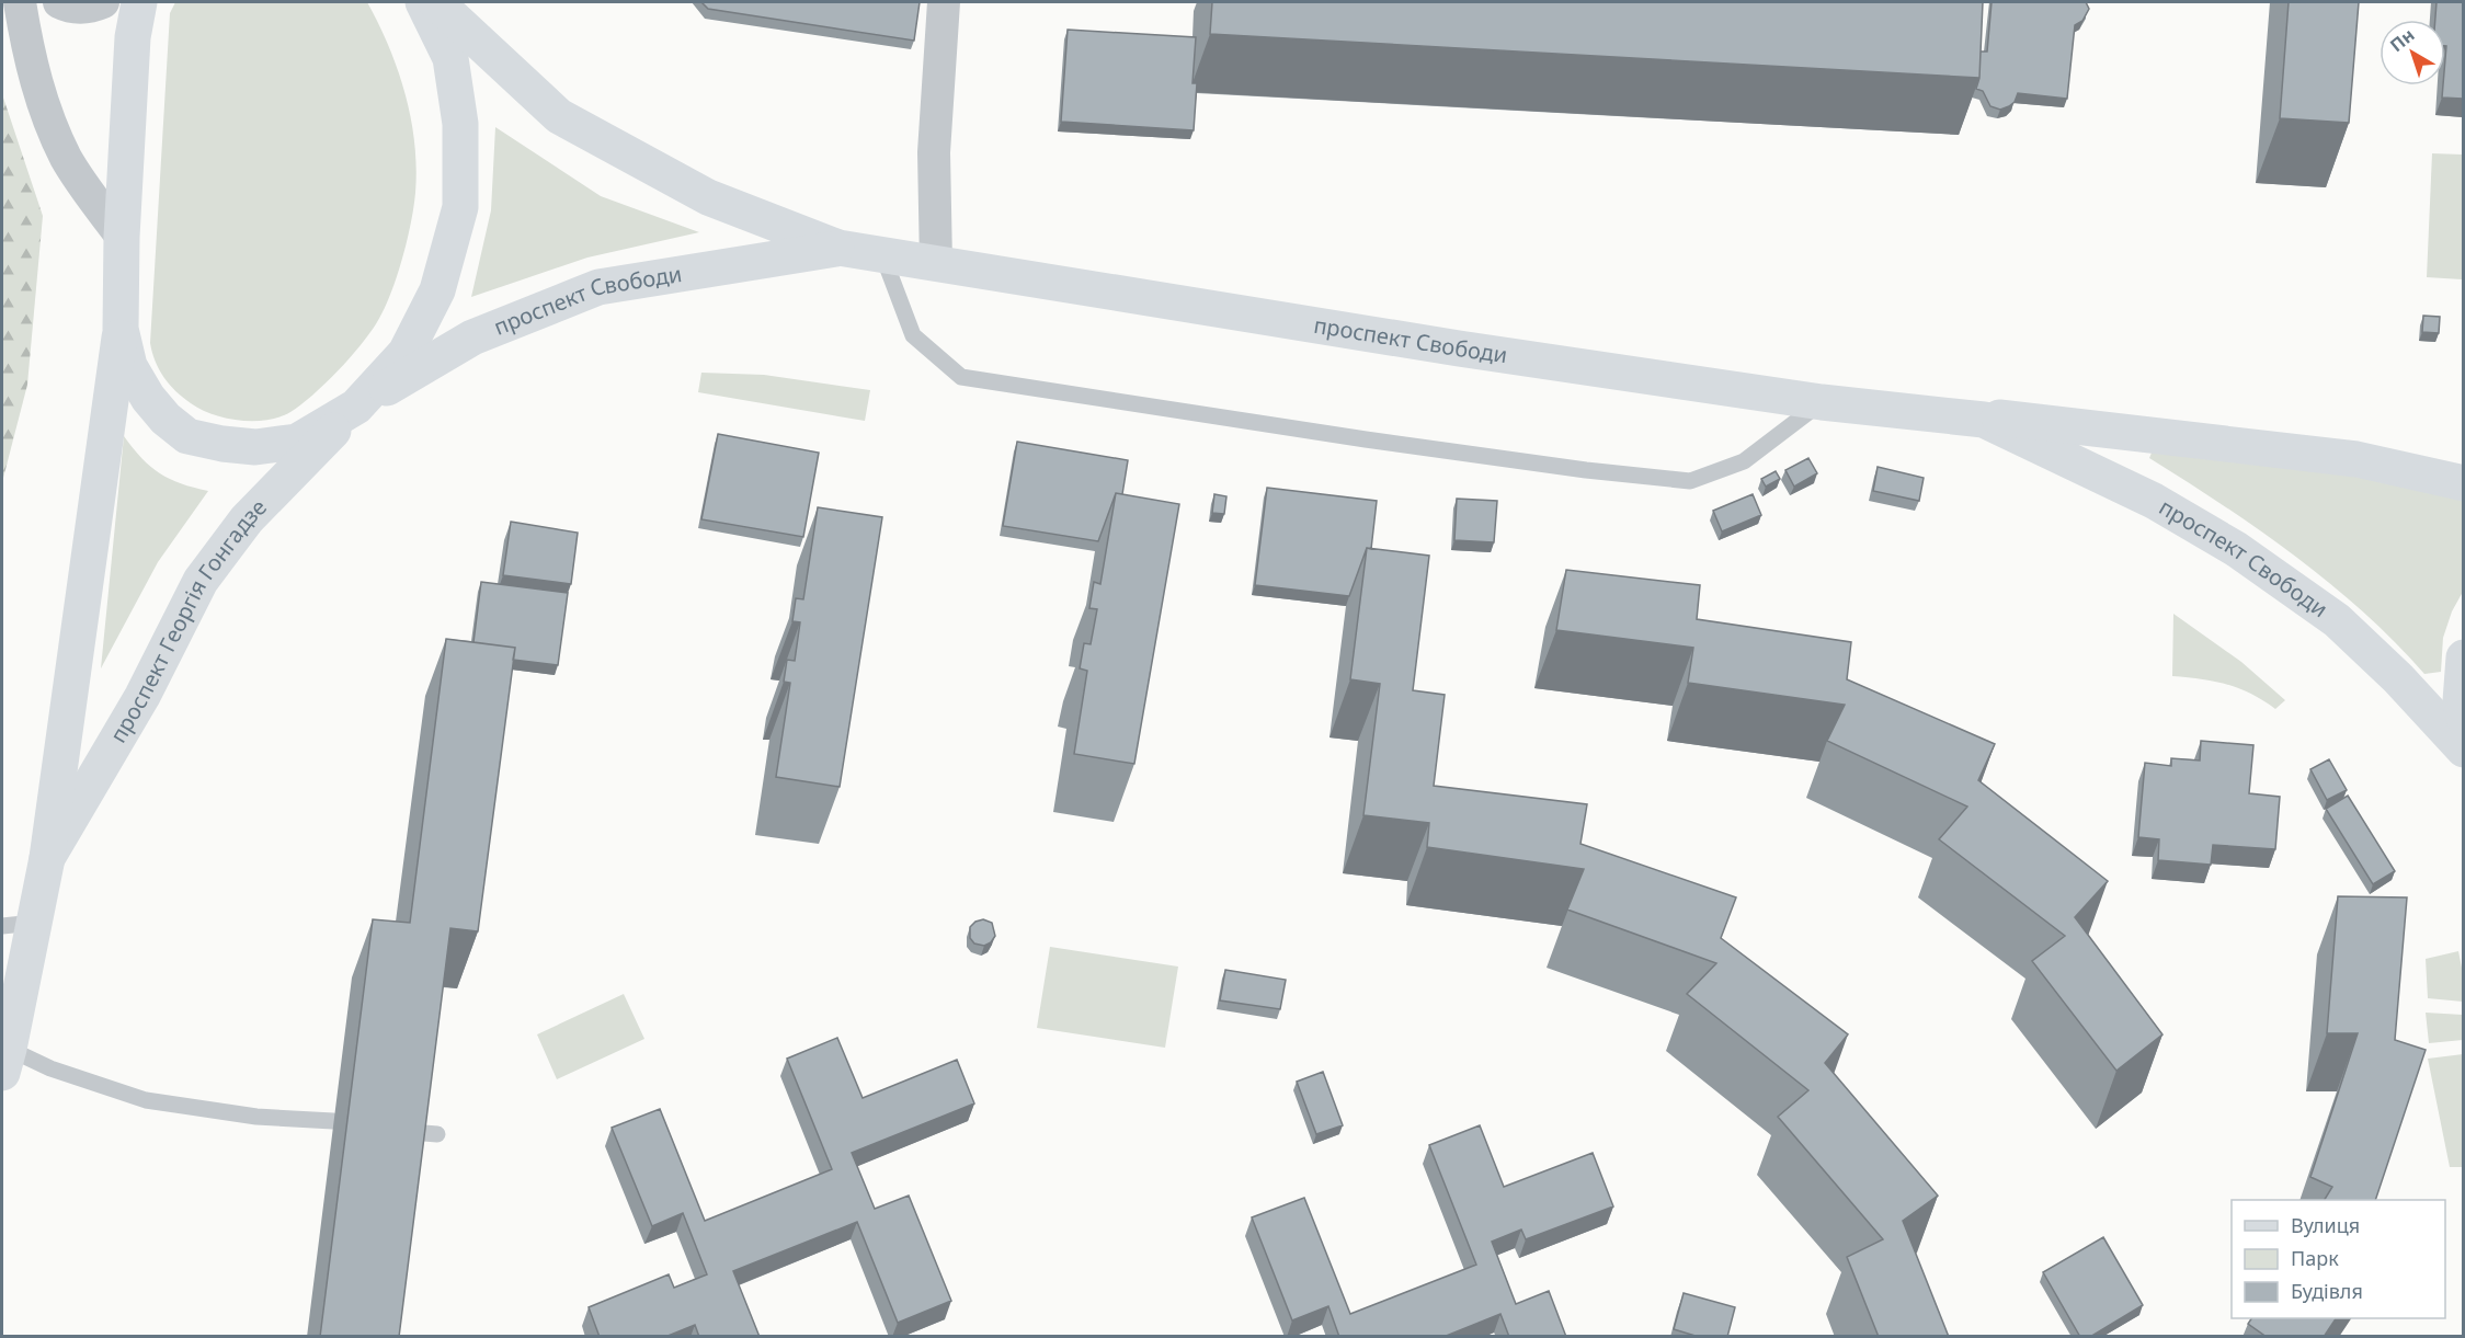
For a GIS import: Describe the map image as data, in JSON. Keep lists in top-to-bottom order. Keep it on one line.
{"streets":{"street":["проспект Свободи","проспект Георгія Гонгадзе"]},"crossings":[["проспект Свободи","проспект Георгія Гонгадзе"]],"legend":["Вулиця","Парк","Будівля"],"north":"top left"}
